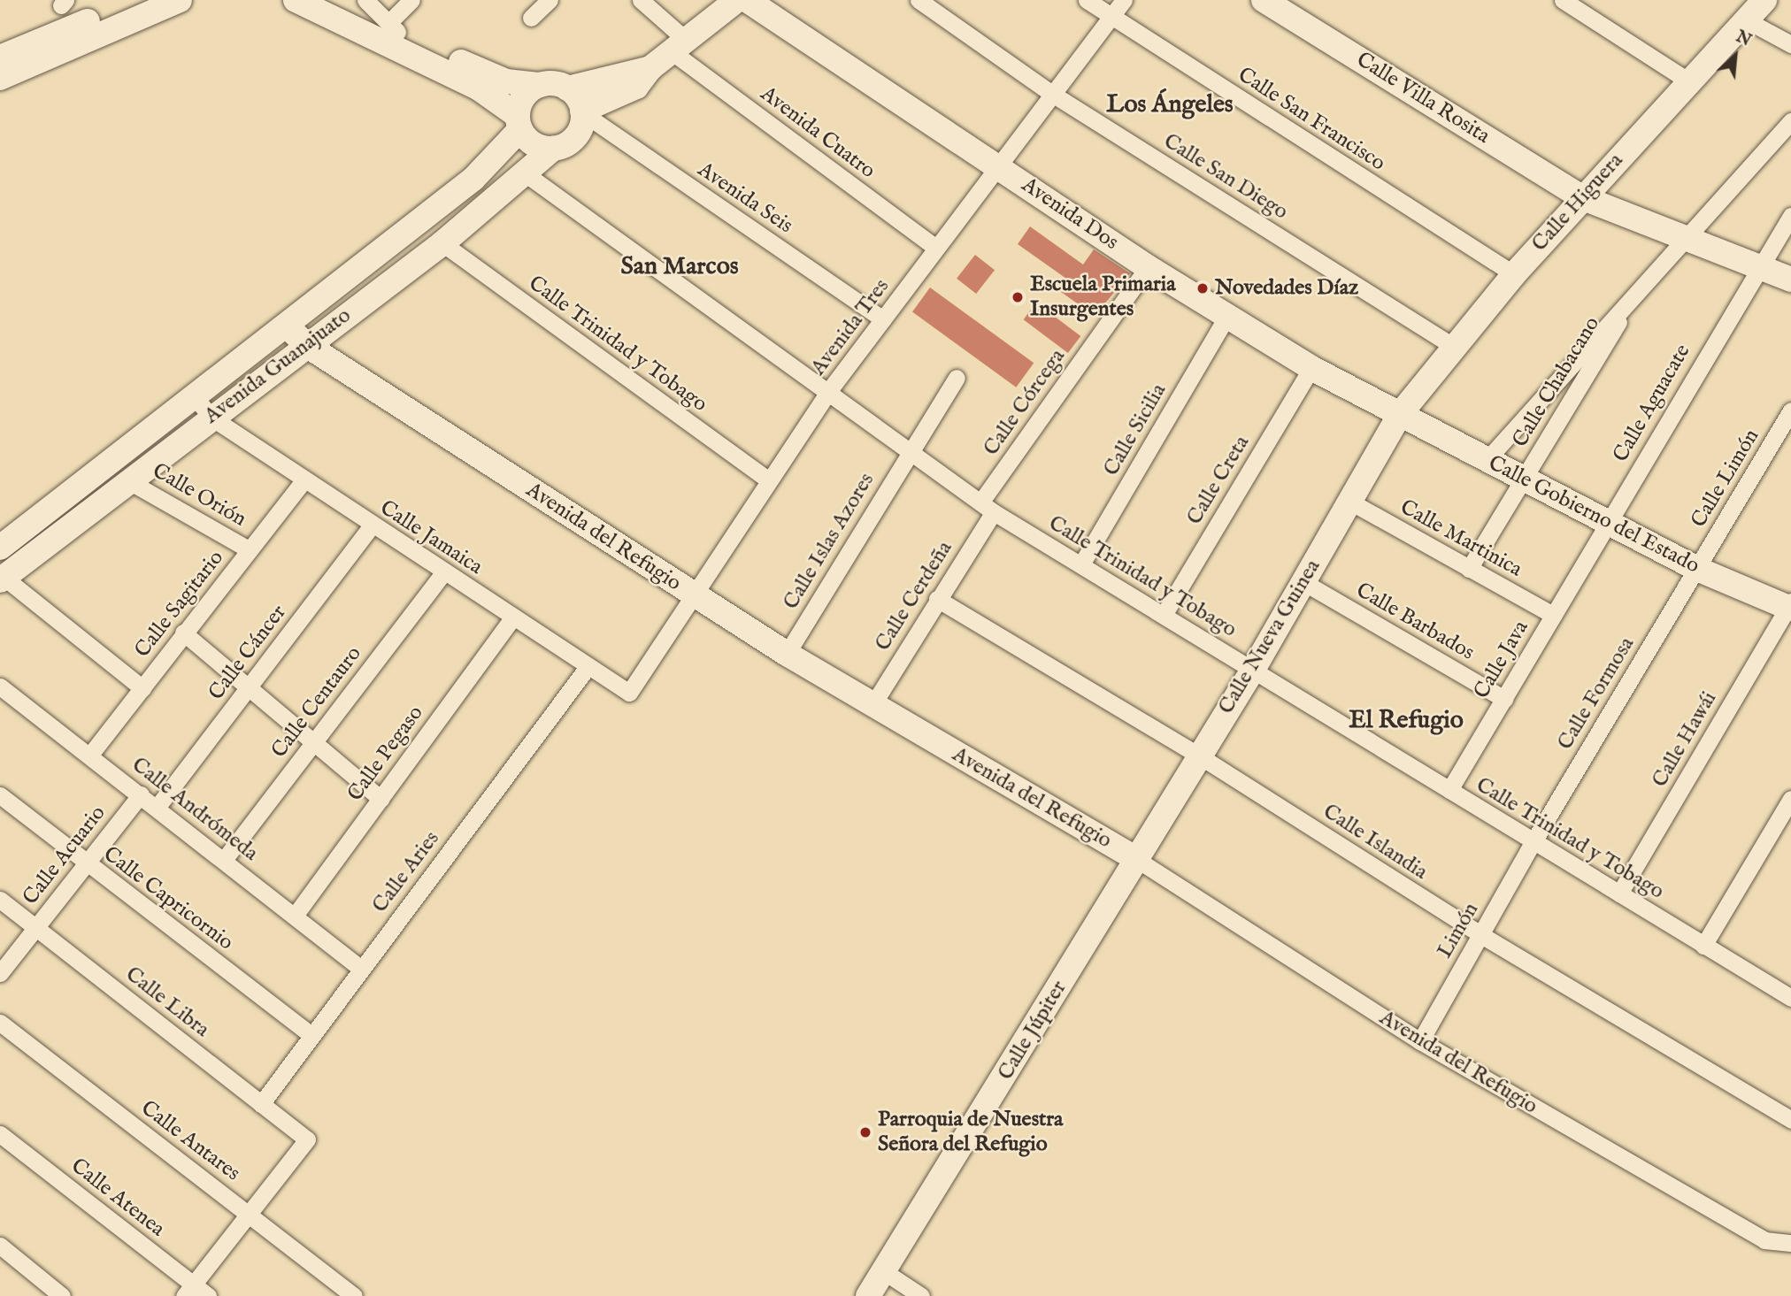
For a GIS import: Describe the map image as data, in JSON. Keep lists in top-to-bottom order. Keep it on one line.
{"streets":{"street":["Calle Villa Rosita","Calle San Francisco","Avenida Cuatro","Calle San Diego","Avenida Seis","Calle Higuera","Avenida Dos","Avenida Tres","Calle Trinidad y Tobago","Avenida Guanajuato","Calle Chabacano","Calle Córcega","Calle Aguacate","Calle Sicilia","Calle Limón","Calle Creta","Calle Orión","Calle Gobierno del Estado","Avenida del Refugio","Calle Jamaica","Calle Martinica","Calle Islas Azores","Calle Cerdeña","Calle Sagitario","Calle Barbados","Calle Nueva Guinea","Calle Cáncer","Calle Java","Calle Formosa","Calle Centauro","Calle Hawái","Calle Pegaso","Calle Andrómeda","Calle Islandia","Calle Acuario","Calle Aries","Calle Capricornio","Limón","Calle Libra","Calle Júpiter","Calle Antares","Calle Atenea"]},"crossings":[["Calle Villa Rosita","Calle Higuera"],["Calle Villa Rosita","Calle Chabacano"],["Calle Villa Rosita","Calle Aguacate"],["Calle San Francisco","Calle Higuera"],["Calle San Francisco","Avenida Tres"],["Avenida Cuatro","Avenida Tres"],["Calle San Diego","Calle Higuera"],["Calle San Diego","Avenida Tres"],["Avenida Seis","Avenida Tres"],["Avenida Seis","Avenida Guanajuato"],["Calle Higuera","Avenida Dos"],["Calle Higuera","Calle Gobierno del Estado"],["Calle Higuera","Calle Nueva Guinea"],["Avenida Dos","Avenida Tres"],["Avenida Dos","Calle Córcega"],["Avenida Dos","Calle Sicilia"],["Avenida Dos","Calle Creta"],["Avenida Dos","Calle Gobierno del Estado"],["Avenida Dos","Calle Nueva Guinea"],["Avenida Tres","Calle Trinidad y Tobago"],["Avenida Tres","Avenida del Refugio"],["Avenida Tres","Calle Jamaica"],["Calle Trinidad y Tobago","Avenida Guanajuato"],["Calle Trinidad y Tobago","Calle Córcega"],["Calle Trinidad y Tobago","Calle Sicilia"],["Calle Trinidad y Tobago","Calle Creta"],["Calle Trinidad y Tobago","Calle Islas Azores"],["Calle Trinidad y Tobago","Calle Cerdeña"],["Calle Trinidad y Tobago","Calle Nueva Guinea"],["Calle Trinidad y Tobago","Calle Java"],["Calle Trinidad y Tobago","Calle Formosa"],["Calle Trinidad y Tobago","Calle Hawái"],["Calle Trinidad y Tobago","Limón"],["Avenida Guanajuato","Calle Orión"],["Avenida Guanajuato","Avenida del Refugio"],["Avenida Guanajuato","Calle Jamaica"],["Calle Chabacano","Calle Gobierno del Estado"],["Calle Chabacano","Calle Martinica"],["Calle Córcega","Calle Cerdeña"],["Calle Aguacate","Calle Gobierno del Estado"],["Calle Aguacate","Calle Martinica"],["Calle Aguacate","Calle Java"],["Calle Limón","Calle Gobierno del Estado"],["Calle Limón","Calle Formosa"],["Calle Orión","Calle Sagitario"],["Calle Gobierno del Estado","Calle Nueva Guinea"],["Calle Gobierno del Estado","Calle Formosa"],["Calle Gobierno del Estado","Calle Hawái"],["Avenida del Refugio","Calle Islas Azores"],["Avenida del Refugio","Calle Cerdeña"],["Avenida del Refugio","Calle Nueva Guinea"],["Avenida del Refugio","Limón"],["Avenida del Refugio","Calle Júpiter"],["Calle Jamaica","Calle Sagitario"],["Calle Jamaica","Calle Cáncer"],["Calle Jamaica","Calle Centauro"],["Calle Jamaica","Calle Pegaso"],["Calle Jamaica","Calle Aries"],["Calle Martinica","Calle Nueva Guinea"],["Calle Martinica","Calle Java"],["Calle Cerdeña","Calle Islandia"],["Calle Sagitario","Calle Andrómeda"],["Calle Barbados","Calle Nueva Guinea"],["Calle Barbados","Calle Java"],["Calle Nueva Guinea","Calle Islandia"],["Calle Nueva Guinea","Calle Júpiter"],["Calle Cáncer","Calle Andrómeda"],["Calle Formosa","Limón"],["Calle Centauro","Calle Andrómeda"],["Calle Pegaso","Calle Andrómeda"],["Calle Andrómeda","Calle Acuario"],["Calle Andrómeda","Calle Aries"],["Calle Islandia","Limón"],["Calle Acuario","Calle Capricornio"],["Calle Acuario","Calle Libra"],["Calle Aries","Calle Capricornio"],["Calle Aries","Calle Libra"],["Calle Libra","Calle Antares"]],"districts":["Los Ángeles","San Marcos","El Refugio"],"places":["Novedades Díaz","Escuela Primaria Insurgentes","Parroquia de Nuestra Señora del Refugio"],"north":"top right"}
